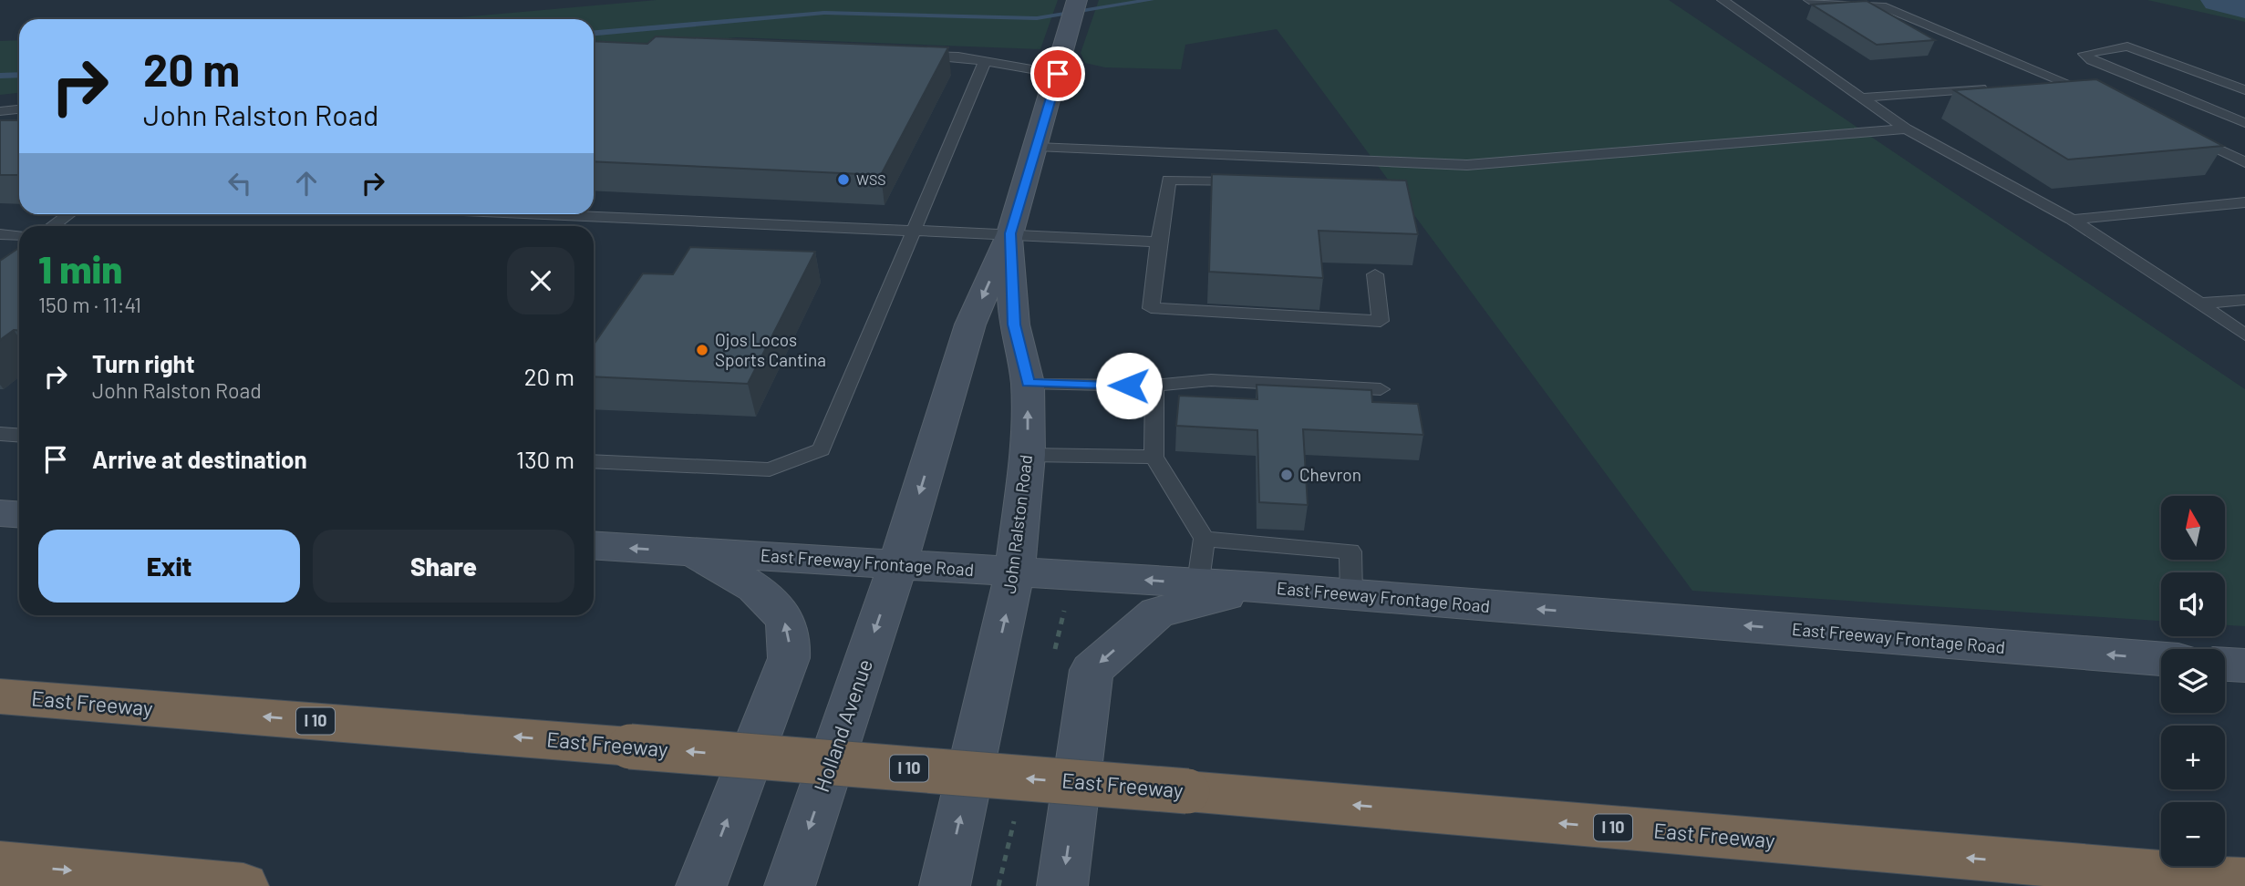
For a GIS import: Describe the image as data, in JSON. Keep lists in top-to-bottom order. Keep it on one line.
{"streets":{"highway":["East Freeway","I 10"],"main road":["John Ralston Road","East Freeway Frontage Road","Holland Avenue"]},"crossings":[["John Ralston Road","East Freeway Frontage Road"],["John Ralston Road","Holland Avenue"],["East Freeway Frontage Road","Holland Avenue"]],"one_way":["East Freeway Frontage Road","East Freeway","Holland Avenue"],"places":["WSS","Ojos Locos Sports Cantina","Chevron"],"north":"top","page":{"turn":["20 m","John Ralston Road"],"heading":["1 min","150 m · 11:41"],"list":[{"name":"Turn right","note":"John Ralston Road","value":"20 m"},{"name":"Arrive at destination","value":"130 m"}],"map_buttons":["+","−"],"buttons":["Exit","Share"]}}
